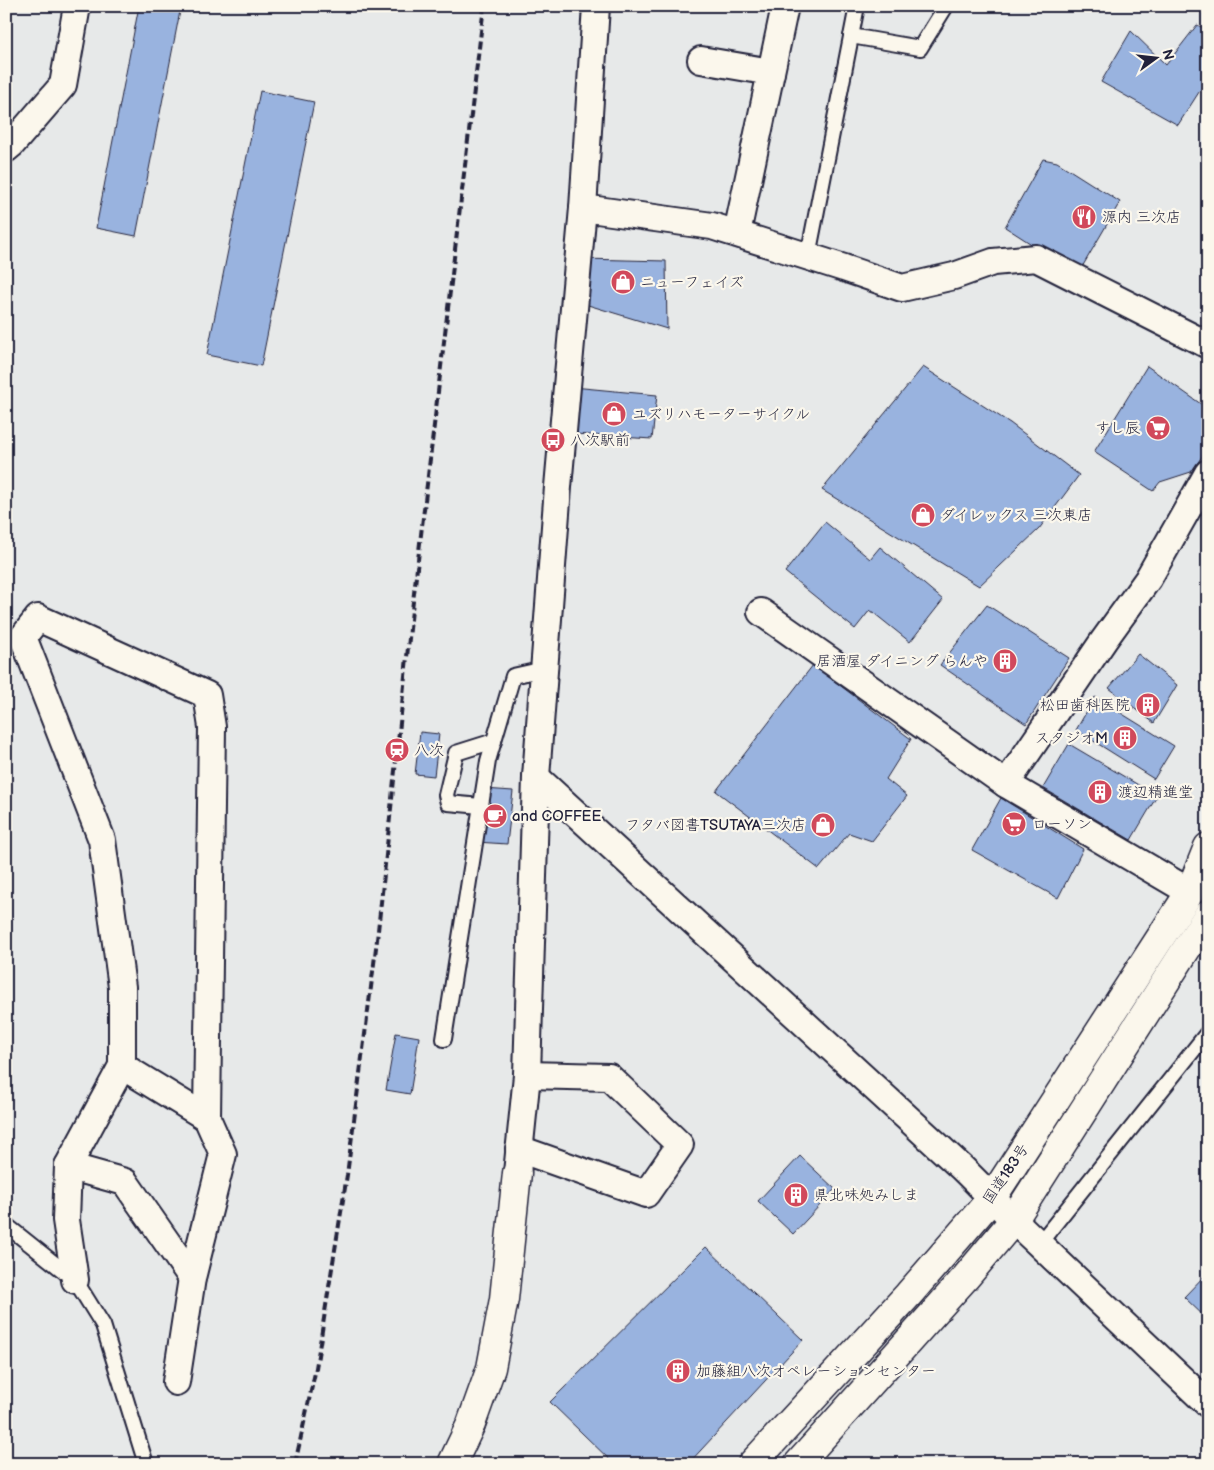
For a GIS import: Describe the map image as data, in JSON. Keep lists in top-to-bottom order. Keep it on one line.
{"streets":{"main road":["国道183号"]},"places":{"restaurant":["源内 三次店"],"shop":["ニューフェイズ","ユズリハモーターサイクル","ダイレックス 三次東店","フタバ図書TSUTAYA三次店"],"supermarket":["すし辰","ローソン"],"bus stop":["八次駅前"],"building":["居酒屋 ダイニング らんや","松田歯科医院","スタジオM","渡辺精進堂","県北味処みしま","加藤組八次オペレーションセンター"],"station":["八次"],"cafe":["and COFFEE"]},"north":"right"}
